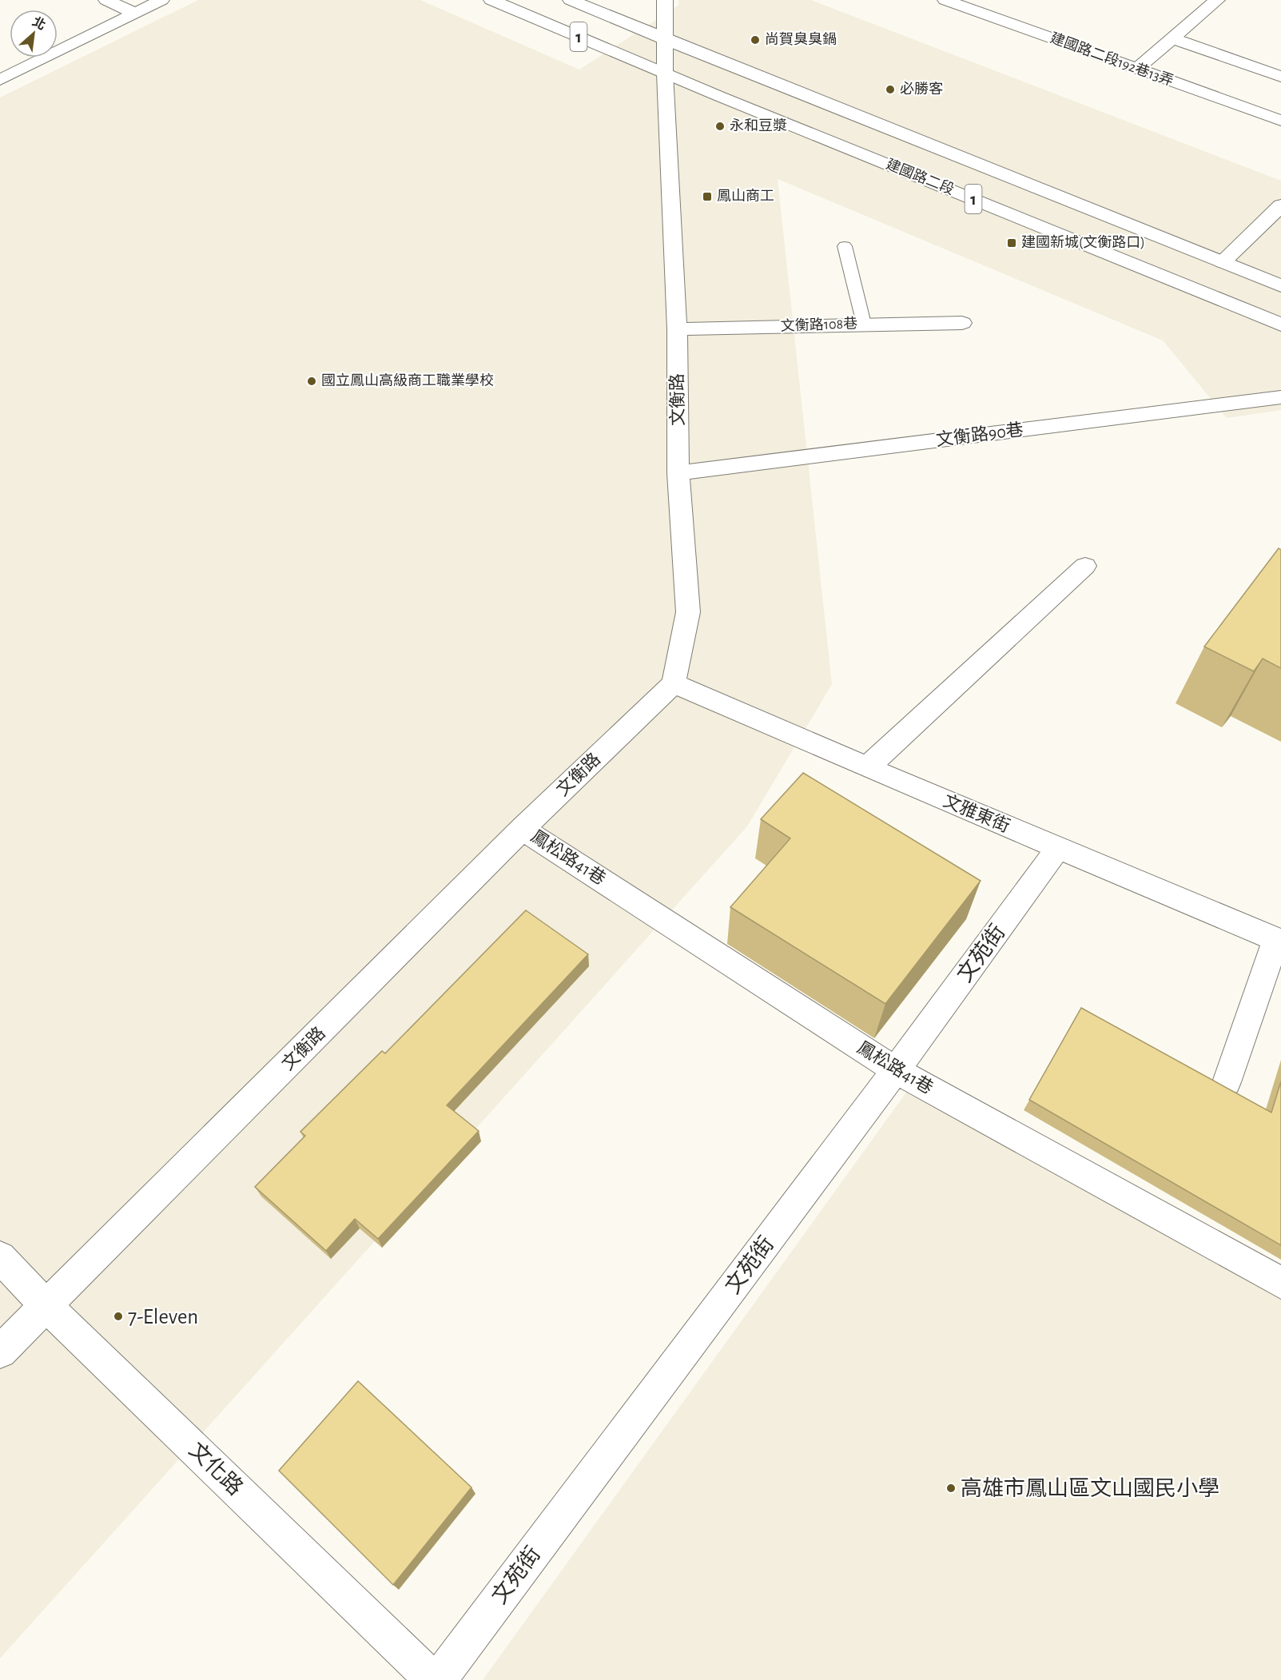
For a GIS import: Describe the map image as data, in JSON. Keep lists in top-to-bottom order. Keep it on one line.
{"streets":{"street":["1","建國路二段192巷13弄","建國路二段","文衡路108巷","文衡路","文衡路90巷","文雅東街","鳳松路41巷","文苑街","文化路"]},"crossings":[["1","建國路二段"],["1","文衡路"],["建國路二段","文衡路"],["文衡路108巷","文衡路"],["文衡路","文衡路90巷"],["文衡路","文雅東街"],["文衡路","鳳松路41巷"],["文衡路","文化路"],["文雅東街","文苑街"],["鳳松路41巷","文苑街"]],"places":{"other":["尚賀臭臭鍋","必勝客","永和豆漿","國立鳳山高級商工職業學校","7-Eleven","高雄市鳳山區文山國民小學"],"transit":["鳳山商工","建國新城(文衡路口)"]},"north":"top right"}
